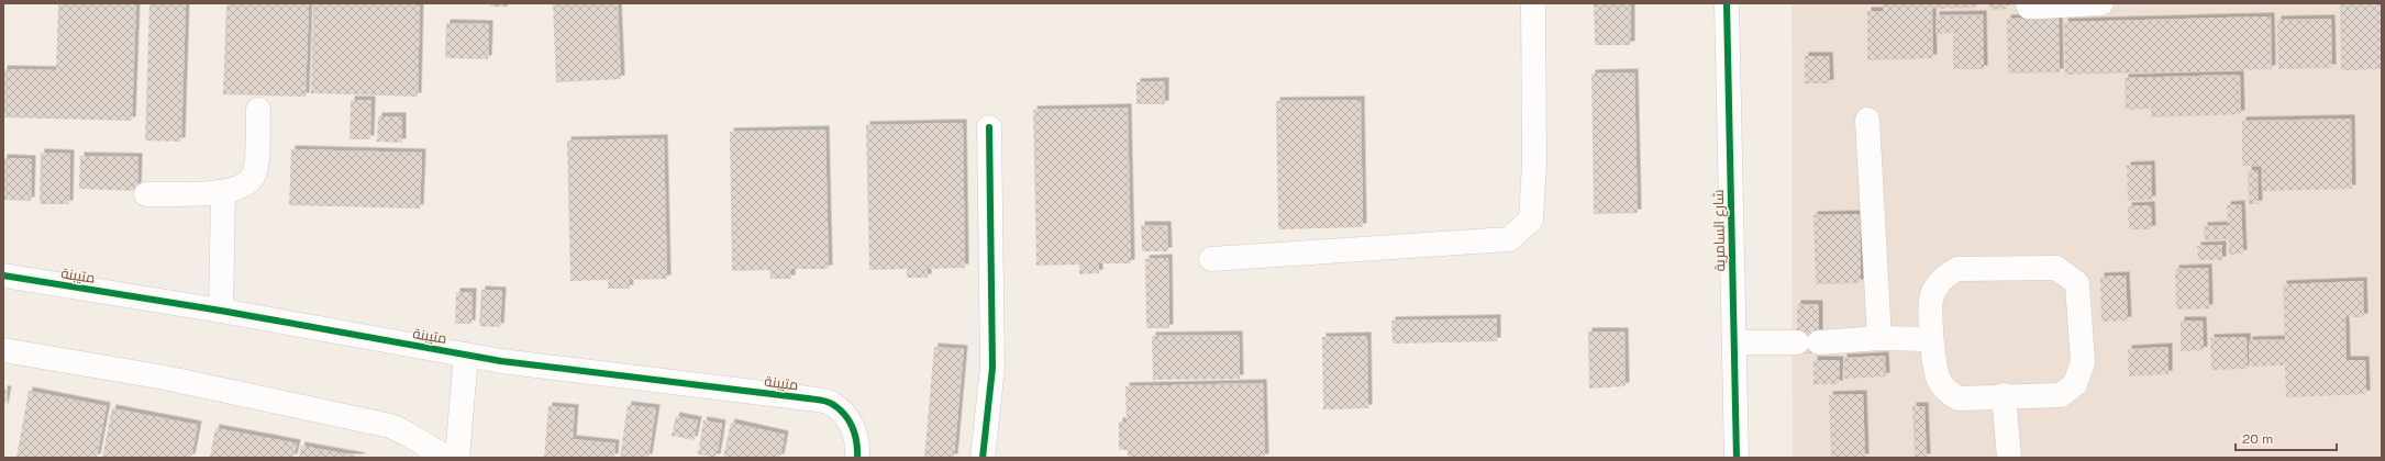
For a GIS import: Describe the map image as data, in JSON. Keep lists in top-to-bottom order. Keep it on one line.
{"streets":{"street":["شارع السامرية","متيبنة"]},"scale_bar":"20 m"}
